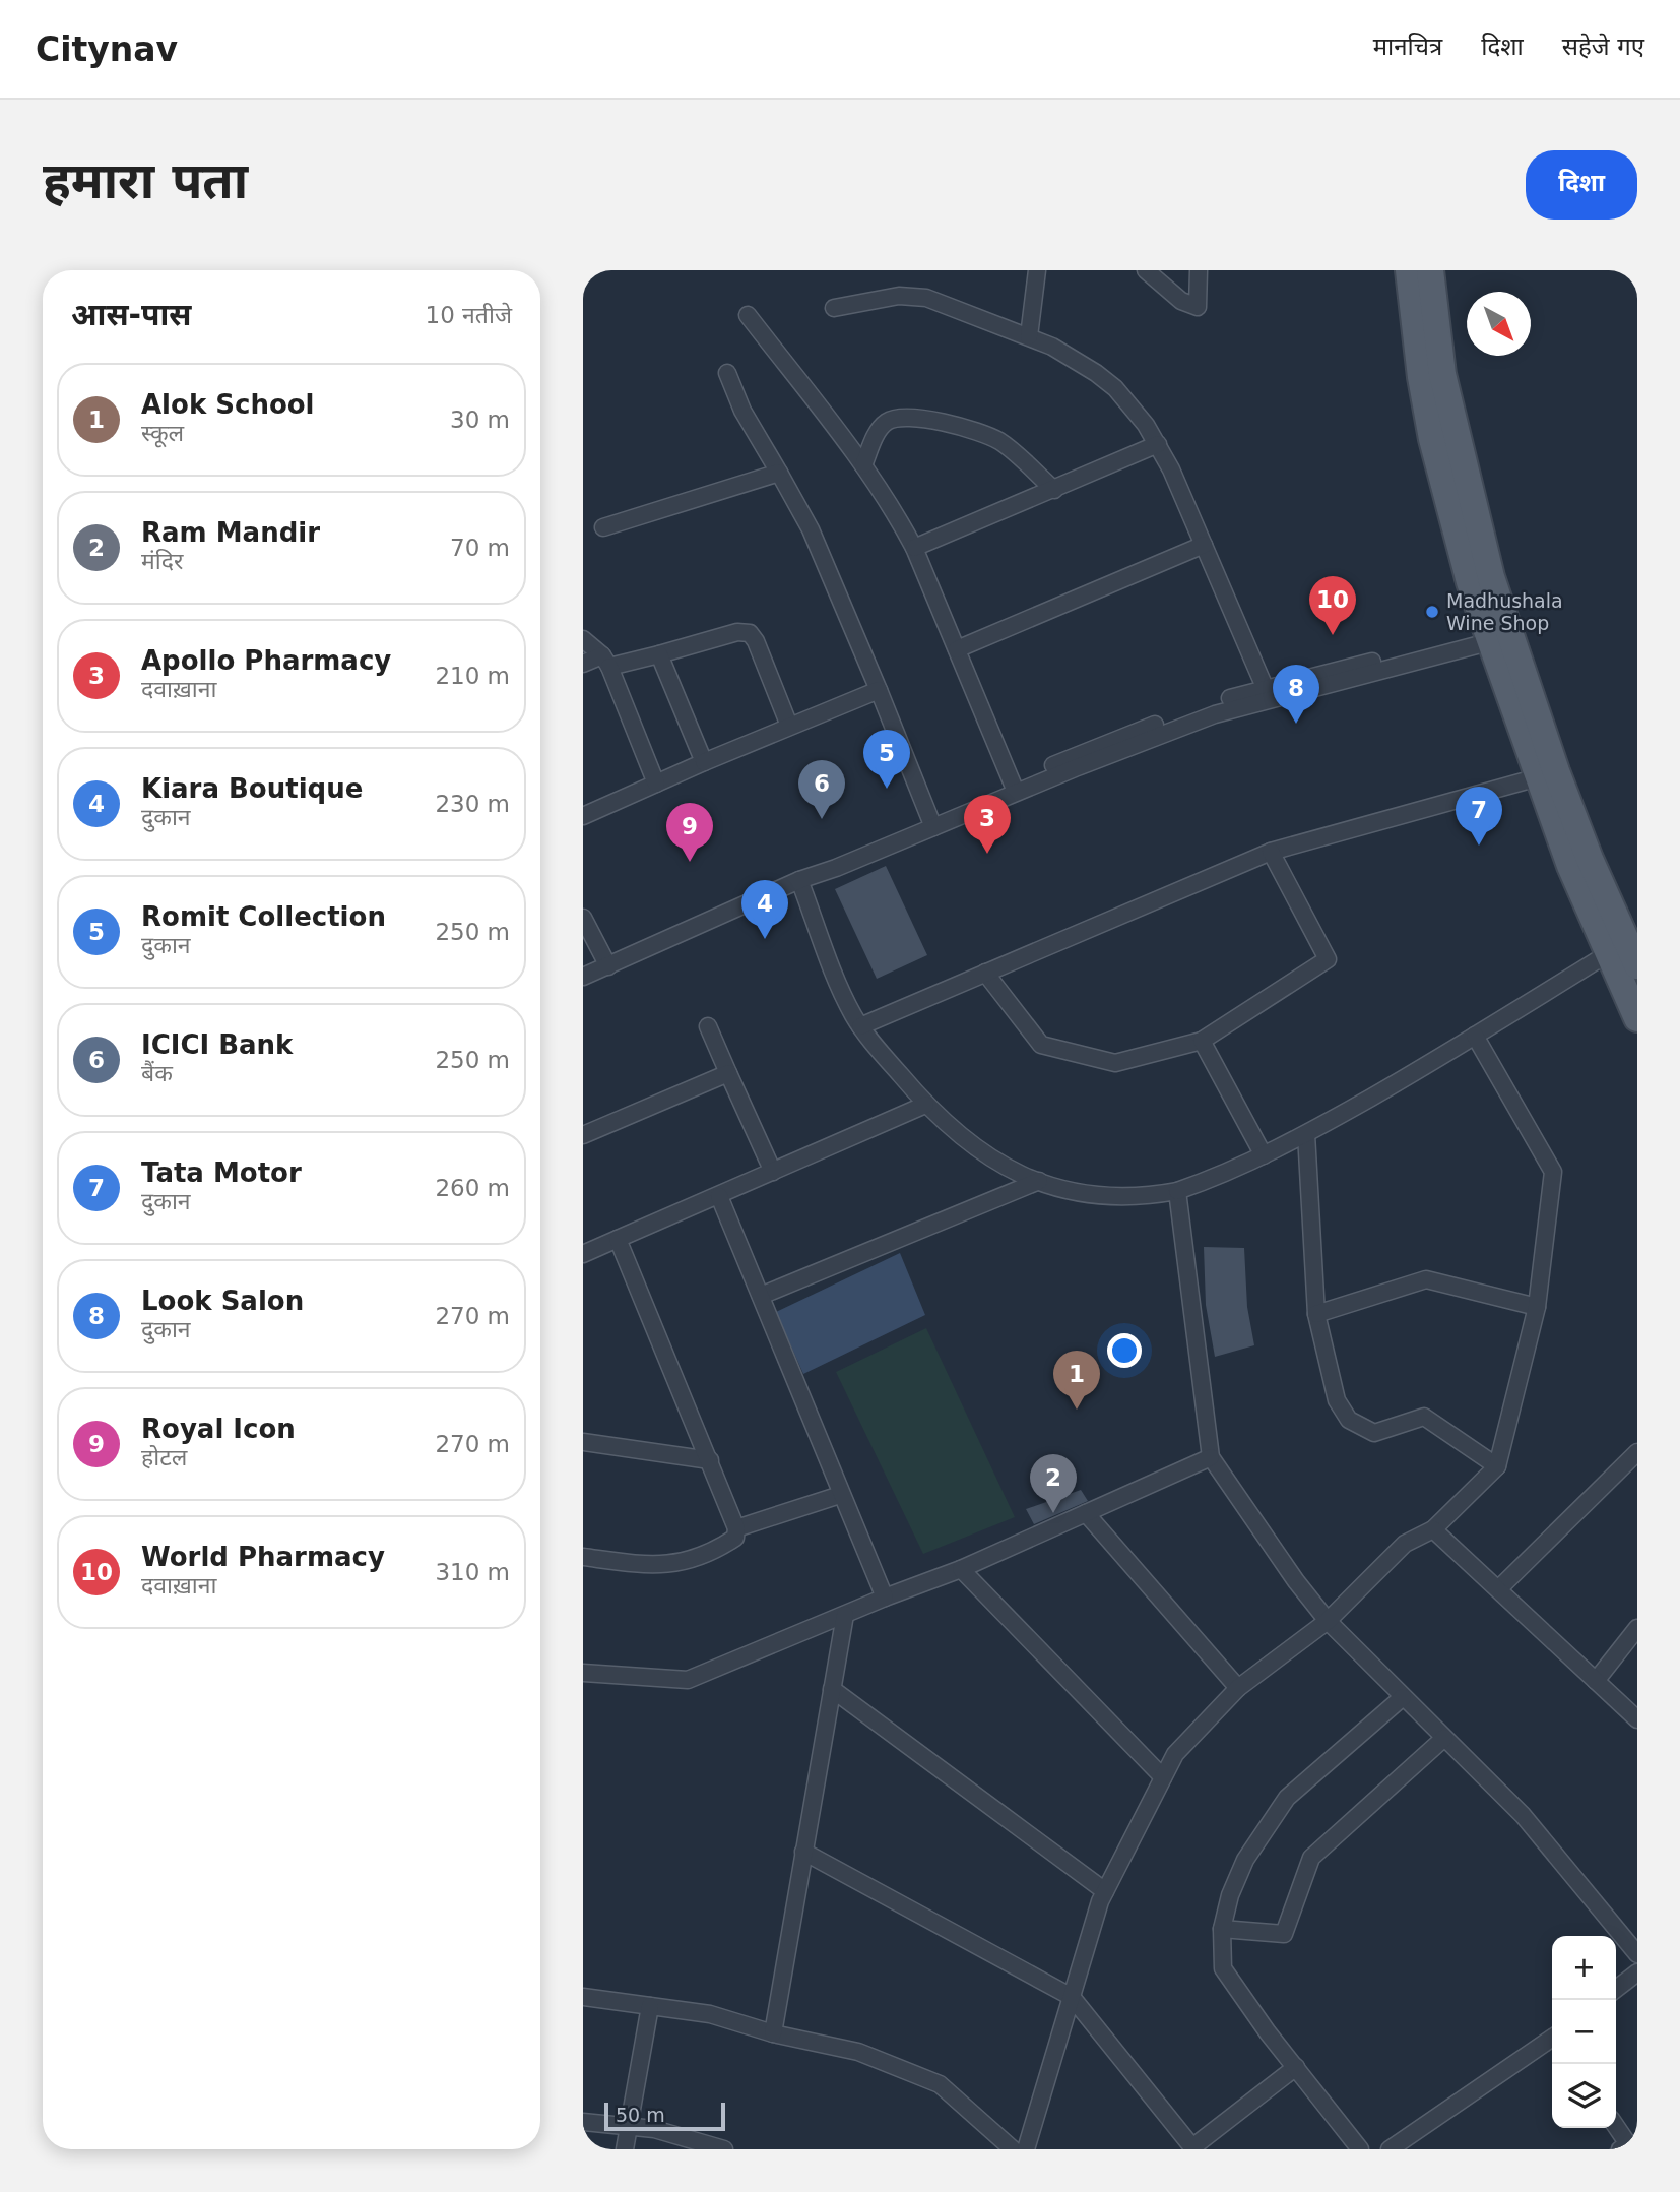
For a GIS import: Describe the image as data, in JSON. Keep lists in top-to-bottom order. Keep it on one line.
{"places":["Madhushala Wine Shop"],"scale_bar":"50 m","north":"bottom right","page":{"header":"Citynav","nav":["मानचित्र","दिशा","सहेजे गए"],"buttons":"दिशा","title":"हमारा पता","heading":["आस-पास","10 नतीजे"],"list":[{"mark":"1","name":"Alok School","note":"स्कूल","value":"30 m"},{"mark":"2","name":"Ram Mandir","note":"मंदिर","value":"70 m"},{"mark":"3","name":"Apollo Pharmacy","note":"दवाख़ाना","value":"210 m"},{"mark":"4","name":"Kiara Boutique","note":"दुकान","value":"230 m"},{"mark":"5","name":"Romit Collection","note":"दुकान","value":"250 m"},{"mark":"6","name":"ICICI Bank","note":"बैंक","value":"250 m"},{"mark":"7","name":"Tata Motor","note":"दुकान","value":"260 m"},{"mark":"8","name":"Look Salon","note":"दुकान","value":"270 m"},{"mark":"9","name":"Royal Icon","note":"होटल","value":"270 m"},{"mark":"10","name":"World Pharmacy","note":"दवाख़ाना","value":"310 m"}],"pins":["10","8","5","6","7","3","9","4","1","2"],"map_buttons":["+","−"],"scale":"50 m"}}
